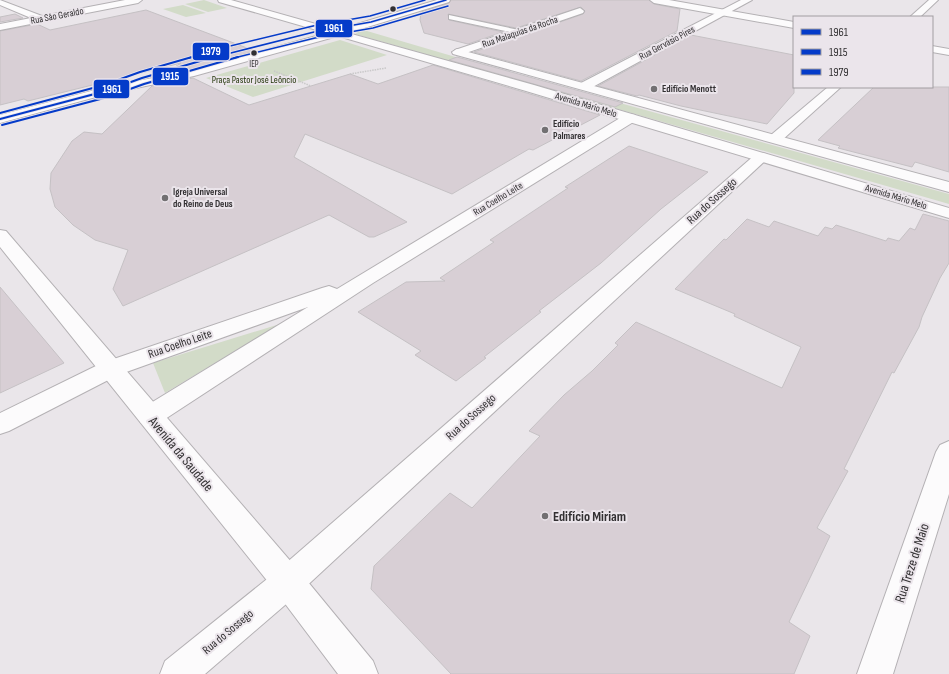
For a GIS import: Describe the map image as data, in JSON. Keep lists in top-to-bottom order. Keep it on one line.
{"streets":{"street":["Rua São Geraldo","Rua Malaquias da Rocha","Rua Gervásio Pires","Avenida Mário Melo","Rua Coelho Leite","Rua do Sossego","Avenida da Saudade","Rua Treze de Maio"]},"crossings":[["Rua Malaquias da Rocha","Avenida Mário Melo"],["Rua Gervásio Pires","Avenida Mário Melo"],["Avenida Mário Melo","Rua Coelho Leite"],["Avenida Mário Melo","Rua do Sossego"],["Rua Coelho Leite","Avenida da Saudade"],["Rua do Sossego","Avenida da Saudade"]],"parks":["Praça Pastor José Leôncio"],"places":["IEP","Edifício Menott","Edifício Palmares","Igreja Universal do Reino de Deus","Edifício Miriam"],"lines":["transit line 1961","transit line 1979","transit line 1915"],"legend":["1961","1915","1979"]}
